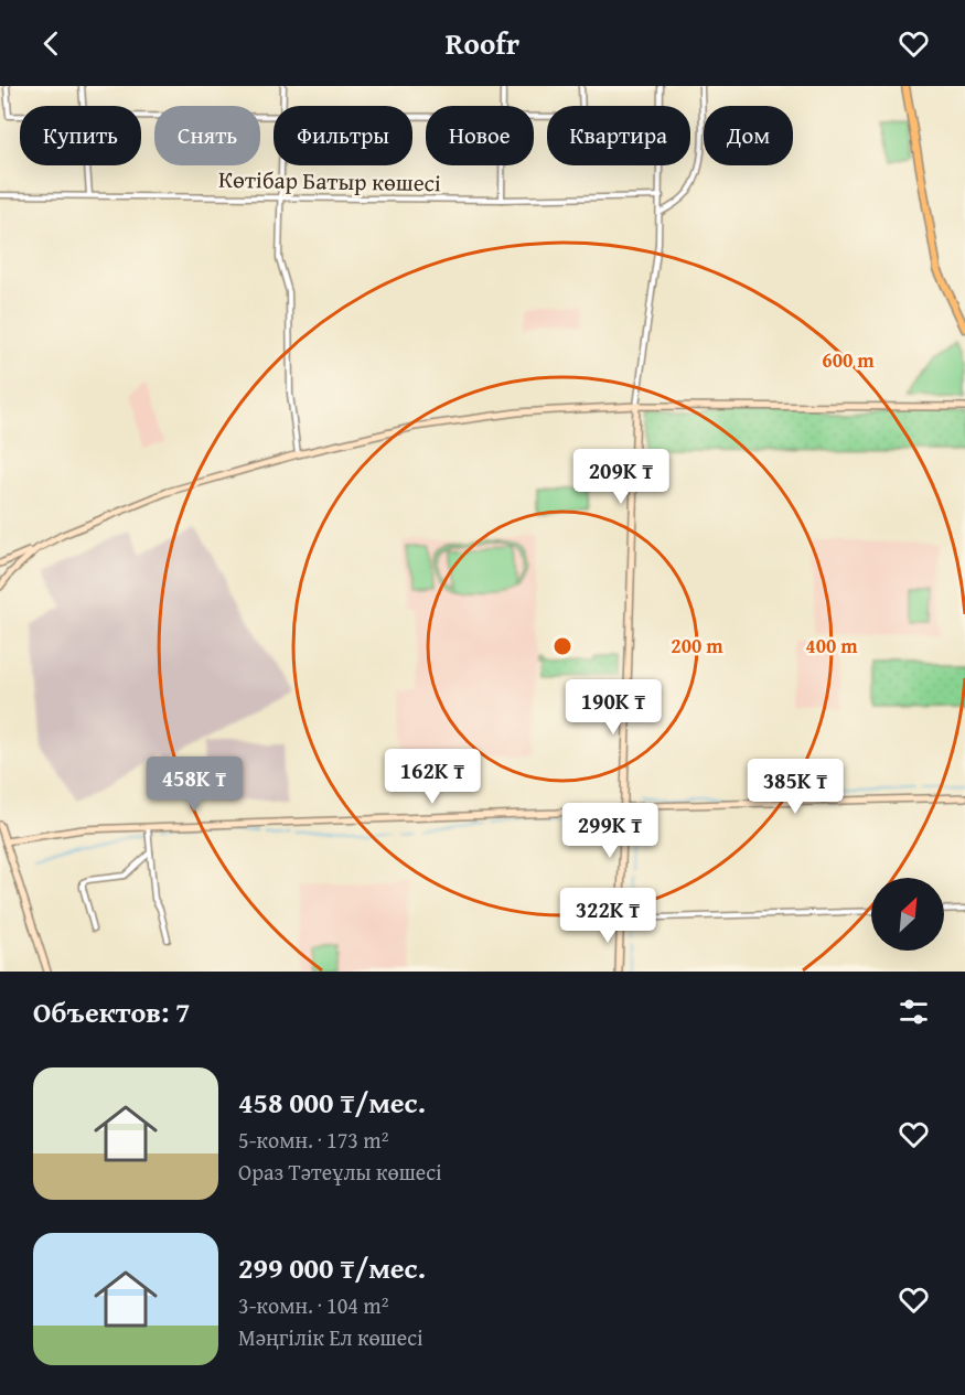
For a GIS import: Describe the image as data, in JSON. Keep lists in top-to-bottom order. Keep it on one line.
{"streets":{"street":["Көтібар Батыр көшесі"]},"north":"top right","page":{"header":"Roofr","chip":["Купить","Снять","Фильтры","Новое","Квартира","Дом"],"price":["209K ₸","190K ₸","162K ₸","458K ₸","385K ₸","299K ₸","322K ₸"],"heading":"Объектов: 7","list":[{"name":"458 000 ₸/мес.","note":"5-комн. · 173 m² · Ораз Тәтеұлы көшесі"},{"name":"299 000 ₸/мес.","note":"3-комн. · 104 m² · Мәңгілік Ел көшесі"}]},"rings":["600 m","200 m","400 m"]}
